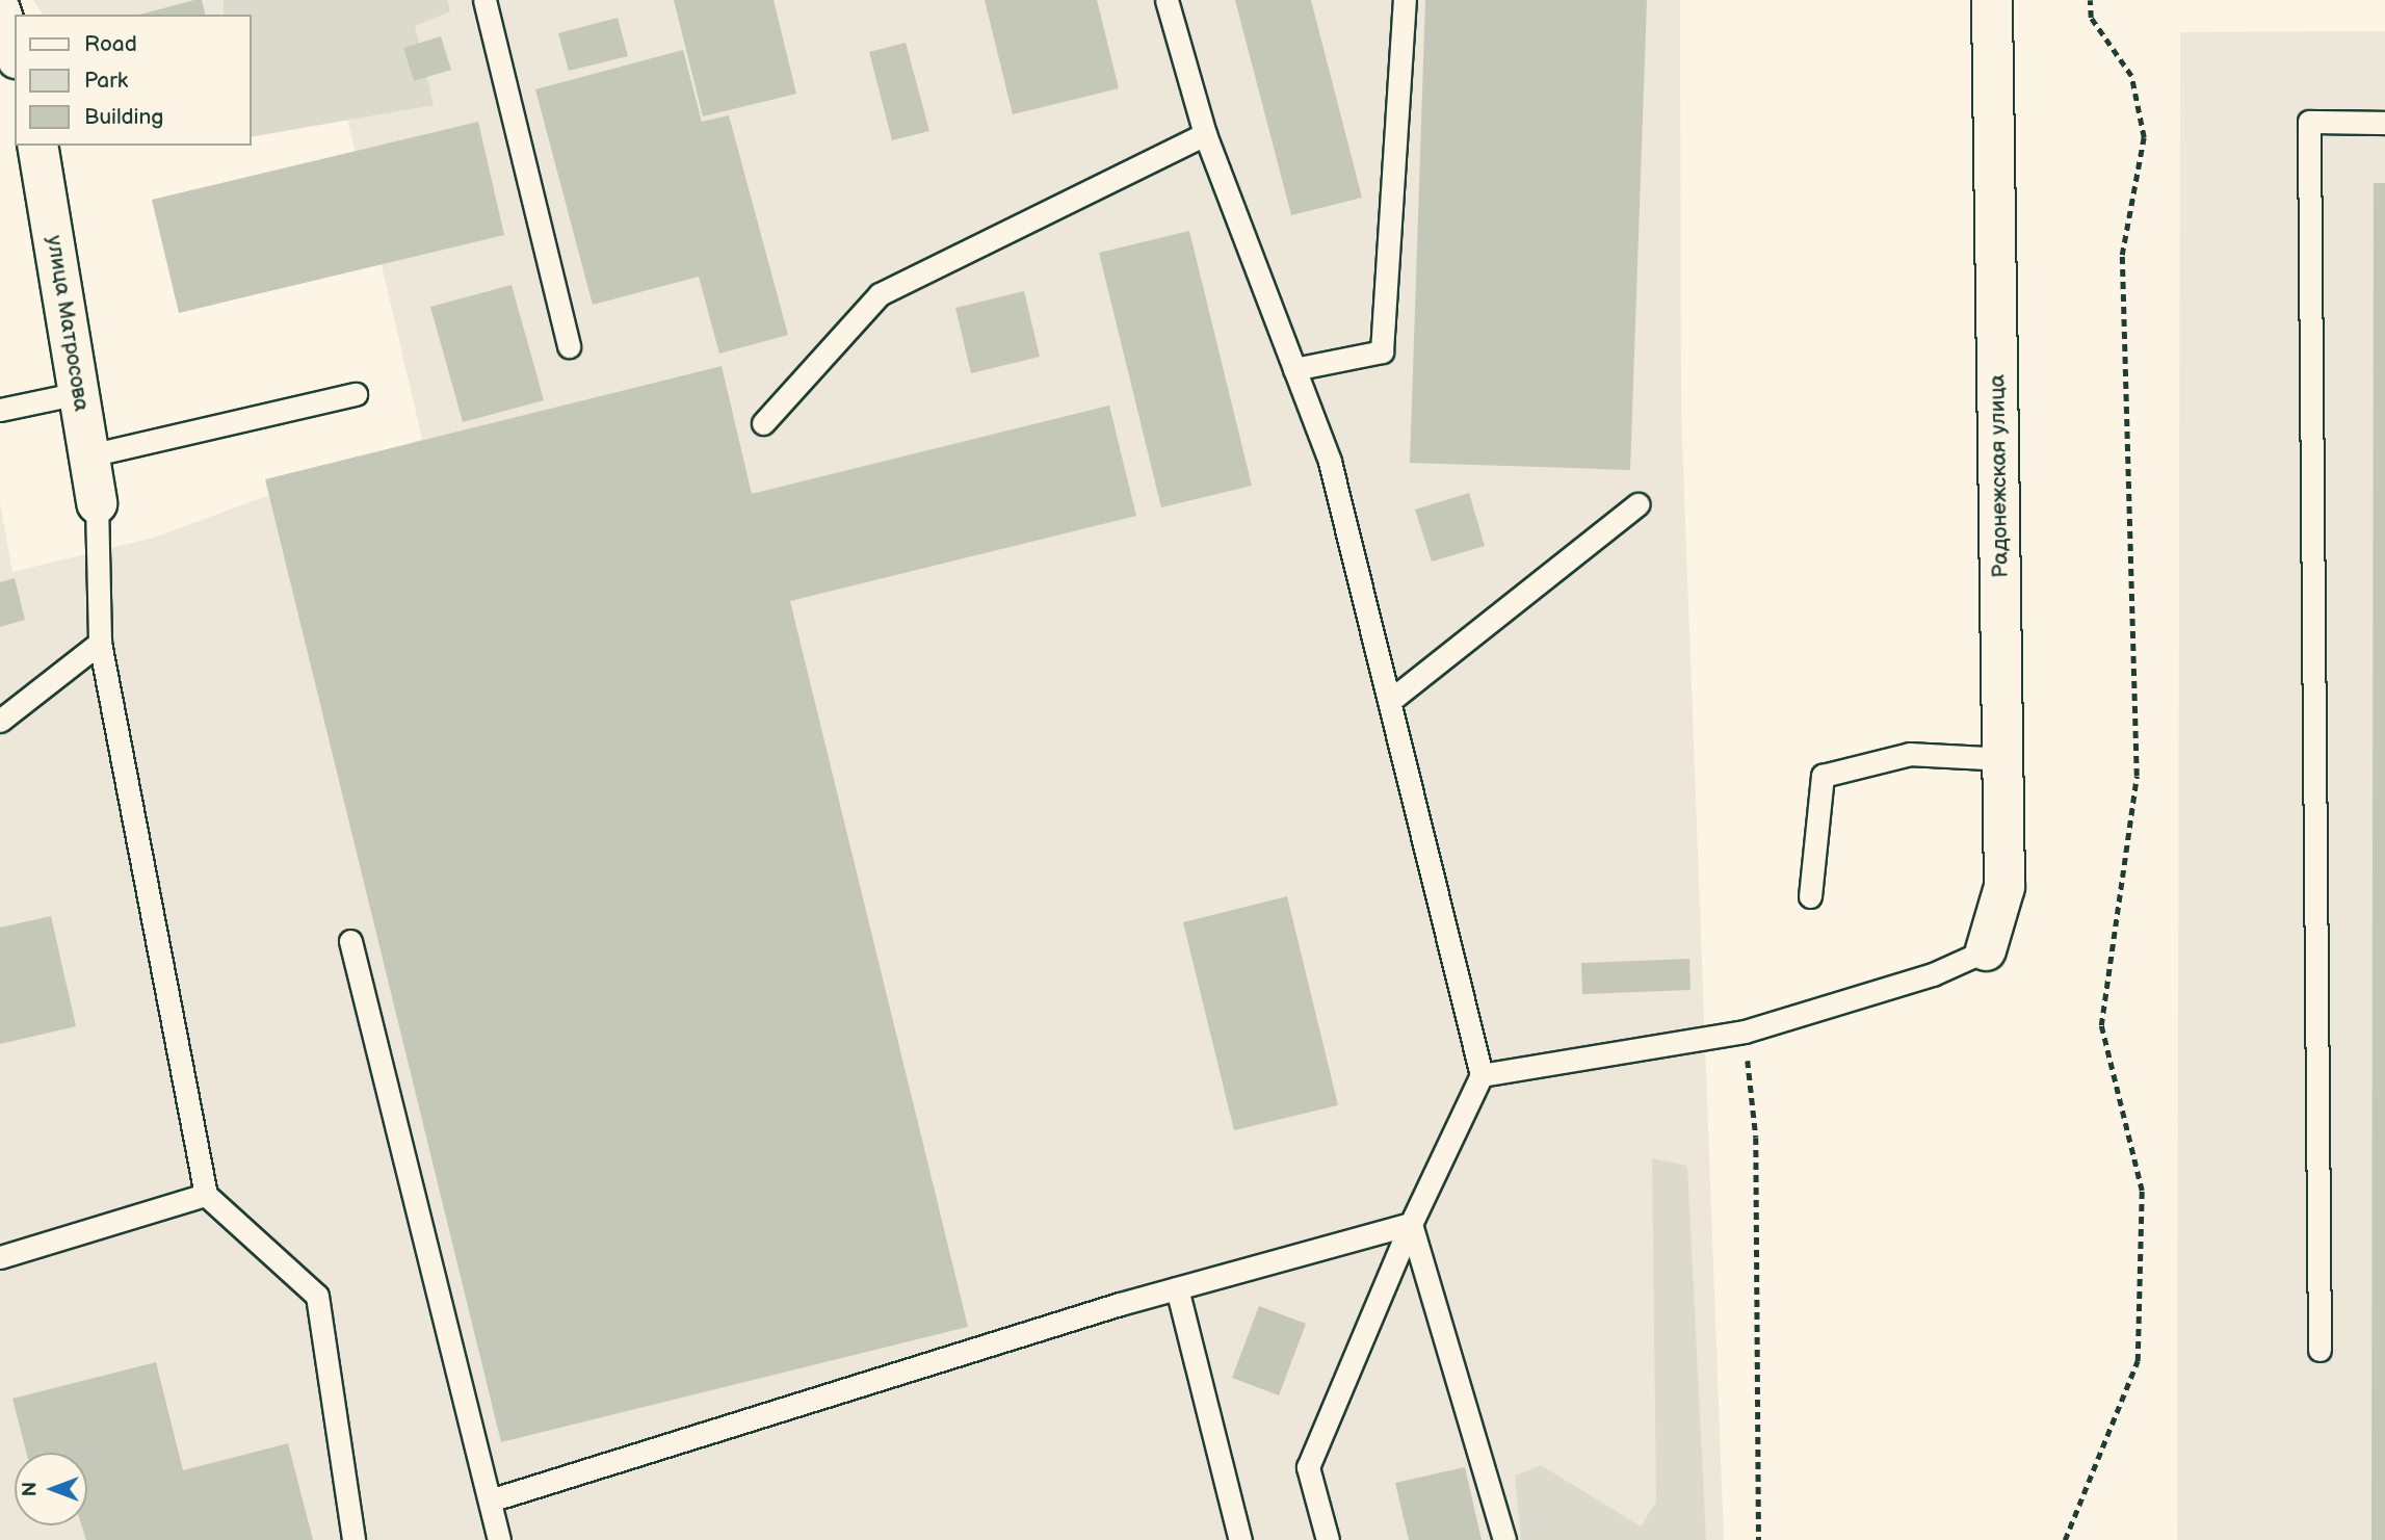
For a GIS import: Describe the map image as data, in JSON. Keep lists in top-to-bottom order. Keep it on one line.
{"streets":{"street":["улица Матросова","Радонежская улица"]},"legend":["Road","Park","Building"],"north":"left"}
